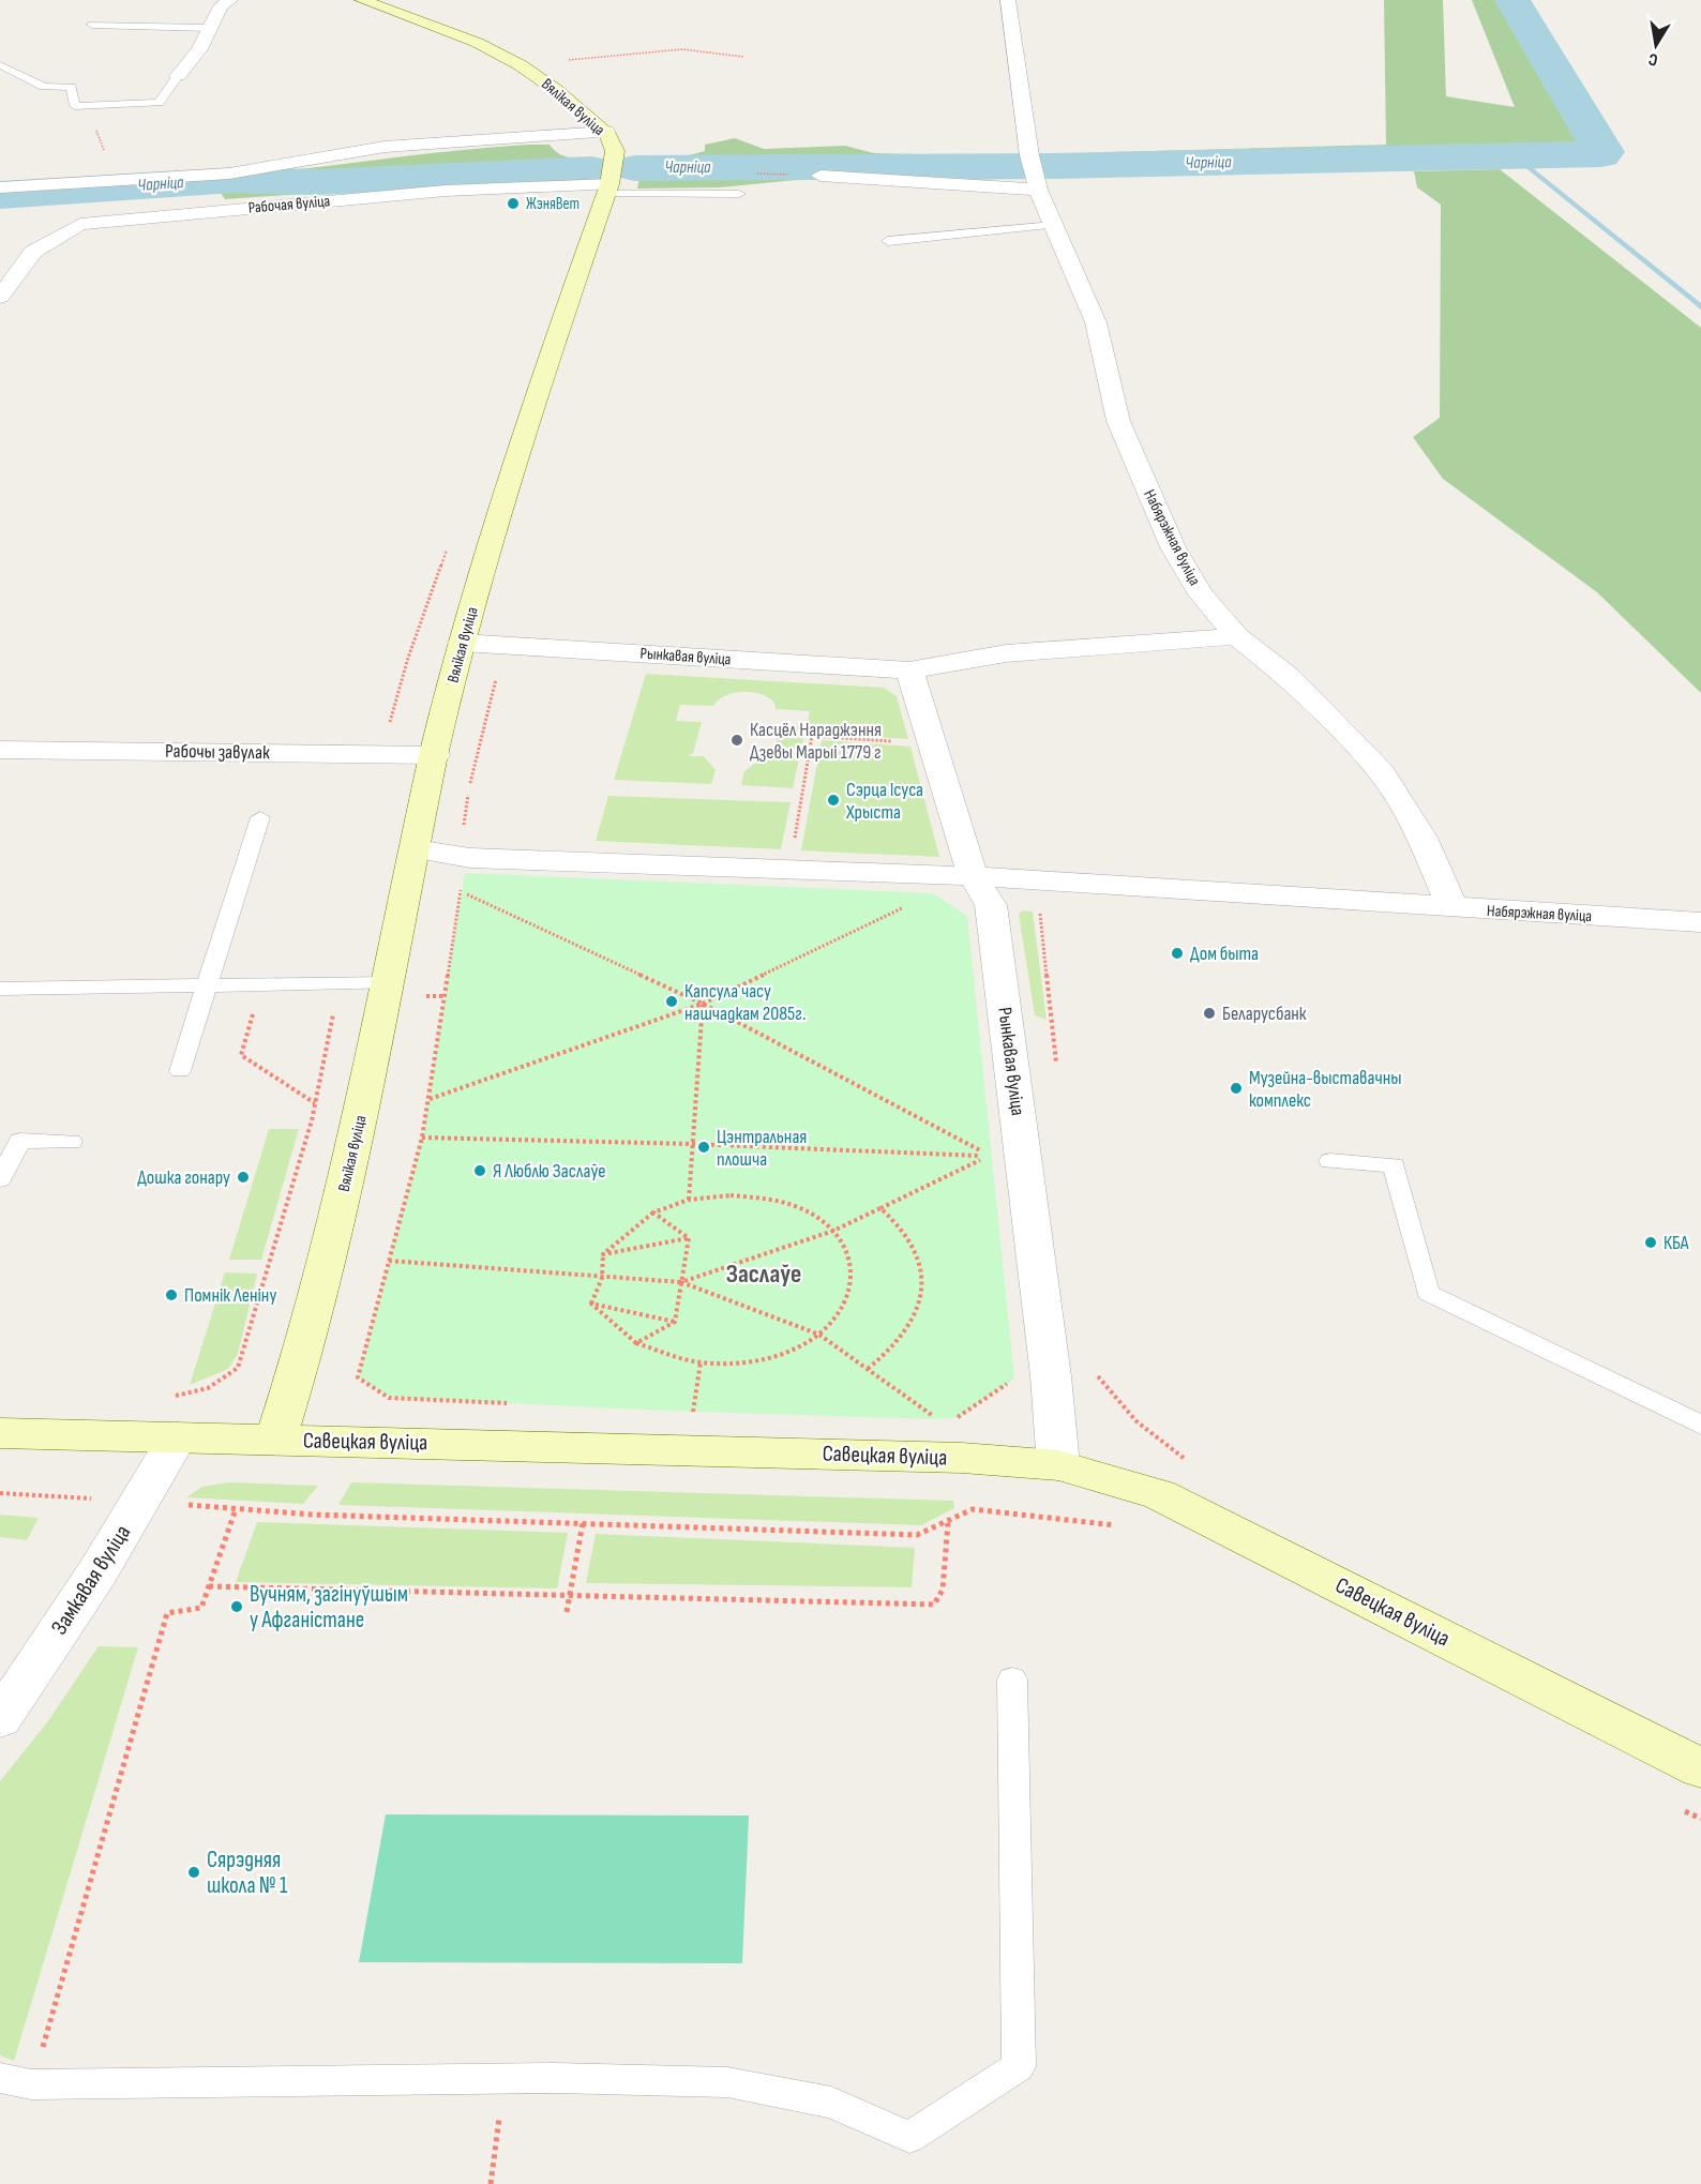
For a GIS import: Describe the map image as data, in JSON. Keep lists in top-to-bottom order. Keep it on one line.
{"streets":{"main road":["Вялікая вуліца","Савецкая вуліца"],"street":["Рабочая вуліца","Набярэжная вуліца","Рынкавая вуліца","Рабочы завулак","Замкавая вуліца"]},"crossings":[["Вялікая вуліца","Рабочая вуліца"],["Вялікая вуліца","Рынкавая вуліца"],["Вялікая вуліца","Рабочы завулак"],["Вялікая вуліца","Савецкая вуліца"],["Набярэжная вуліца","Рынкавая вуліца"],["Рынкавая вуліца","Савецкая вуліца"],["Савецкая вуліца","Замкавая вуліца"]],"districts":["Заслаўе"],"water":["Чарніца"],"places":["ЖэняВет","Касцёл Нараджэння Дзевы Марыі 1779 г","Сэрца Ісуса Хрыста","Дом быта","Капсула часу нашчадкам 2085г.","Беларусбанк","Музейна-выставачны комплекс","Цэнтральная плошча","Я Люблю Заслаўе","Дошка гонару","КБА","Помнік Леніну","Вучням, загінуўшым у Афганістане","Сярэдняя школа № 1"],"north":"bottom"}
